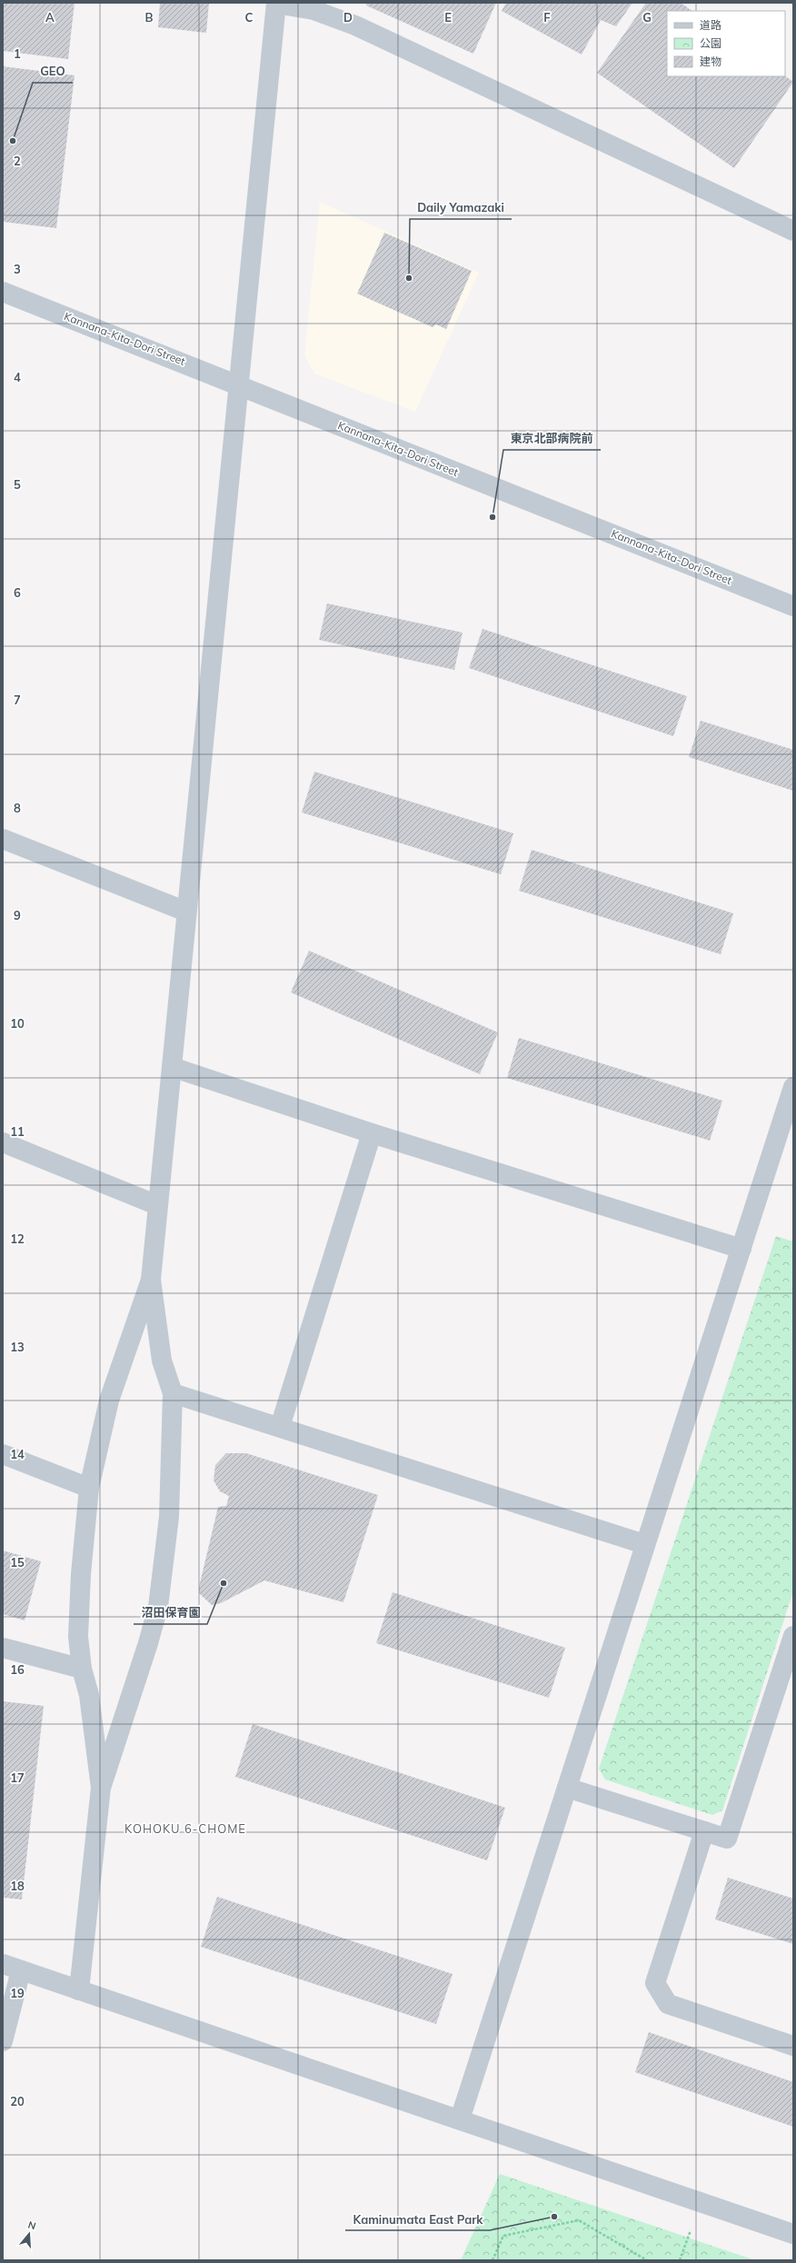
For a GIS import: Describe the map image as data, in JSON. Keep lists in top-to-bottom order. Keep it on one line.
{"streets":{"street":["Kannana-Kita-Dori Street"]},"districts":["KOHOKU 6-CHOME"],"places":["GEO","Daily Yamazaki","東京北部病院前","沼田保育園","Kaminumata East Park"],"legend":["道路","公園","建物"],"north":"top","grid":{"columns":["A","B","C","D","E","F","G"],"rows":["1","2","3","4","5","6","7","8","9","10","11","12","13","14","15","16","17","18","19","20"]}}
